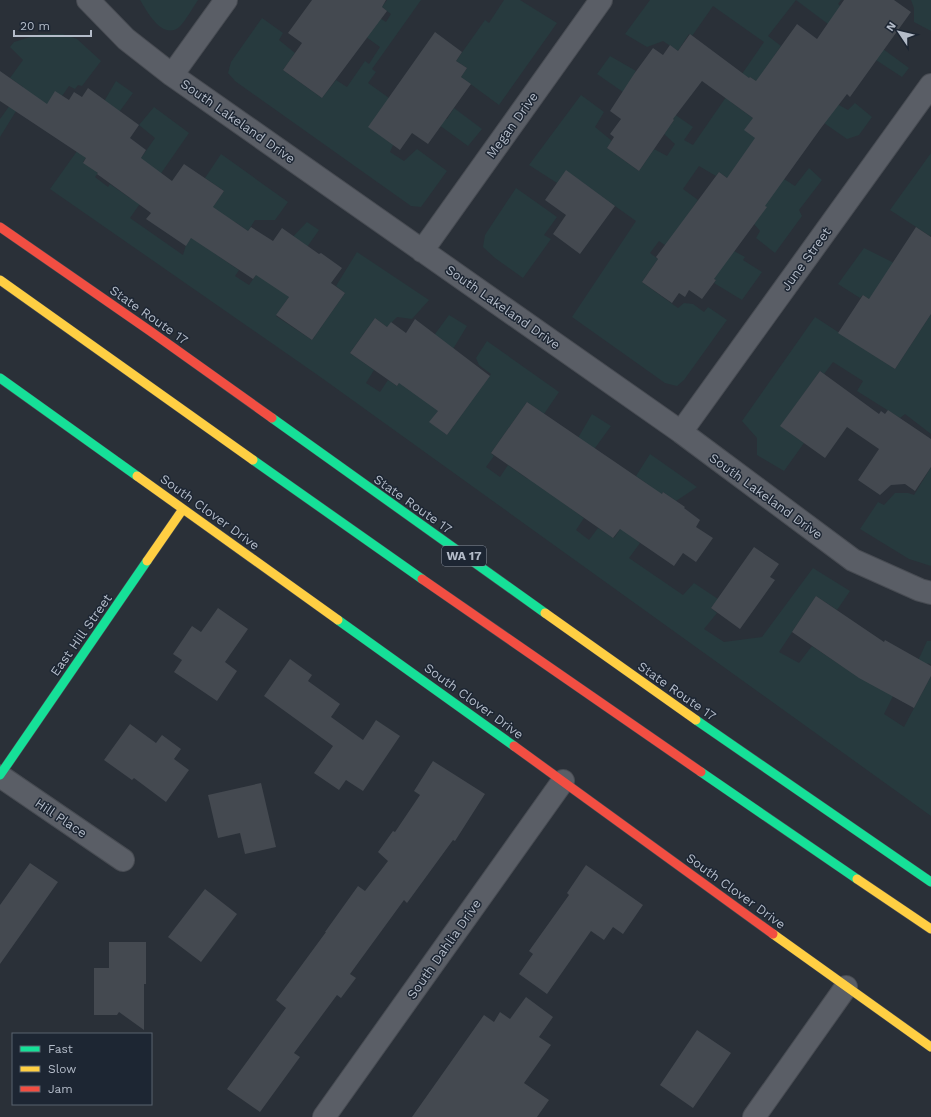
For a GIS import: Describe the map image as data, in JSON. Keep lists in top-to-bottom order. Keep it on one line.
{"streets":{"main road":["State Route 17","South Clover Drive","WA 17","East Hill Street"],"street":["South Lakeland Drive","Megan Drive","June Street","Hill Place","South Dahlia Drive"]},"crossings":[["South Lakeland Drive","Megan Drive"],["South Lakeland Drive","June Street"],["South Clover Drive","East Hill Street"],["South Clover Drive","South Dahlia Drive"],["East Hill Street","Hill Place"]],"legend":["Fast","Slow","Jam"],"scale_bar":"20 m","north":"top left"}
